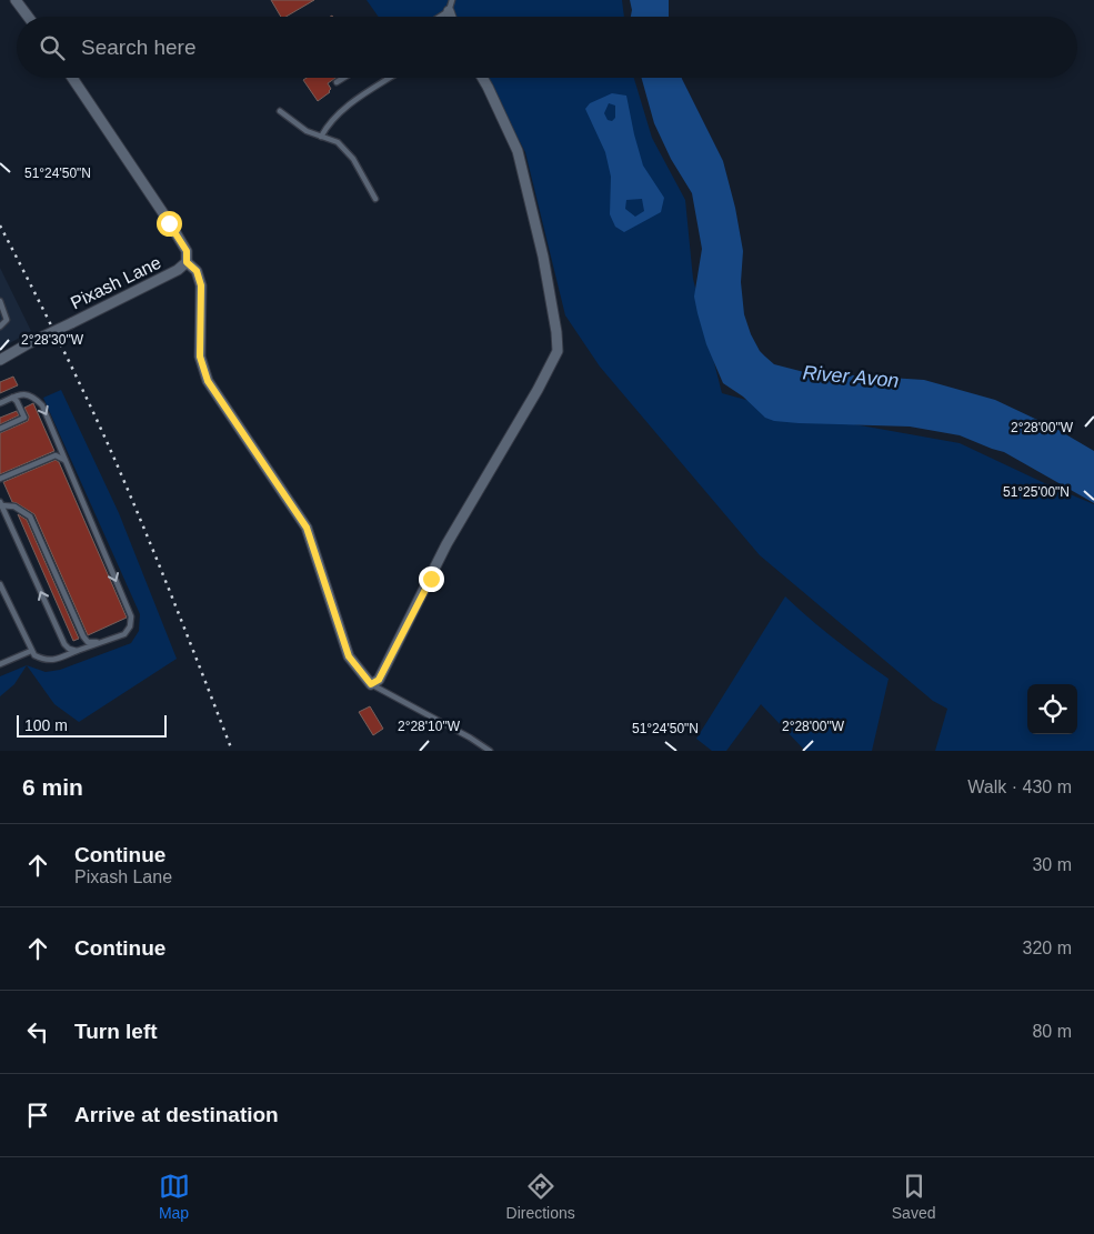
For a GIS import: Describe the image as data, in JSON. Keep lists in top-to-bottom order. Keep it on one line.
{"streets":{"street":["Pixash Lane"]},"water":["River Avon"],"scale_bar":"100 m","page":{"search":"Search here","scale":"100 m","heading":["6 min","Walk · 430 m"],"list":[["Continue","Pixash Lane","30 m"],["Continue","320 m"],["Turn left","80 m"],"Arrive at destination"],"nav":["Map","Directions","Saved"]},"coordinates":["51°24'50\"N","2°28'30\"W","2°28'00\"W","51°25'00\"N","2°28'10\"W"]}
